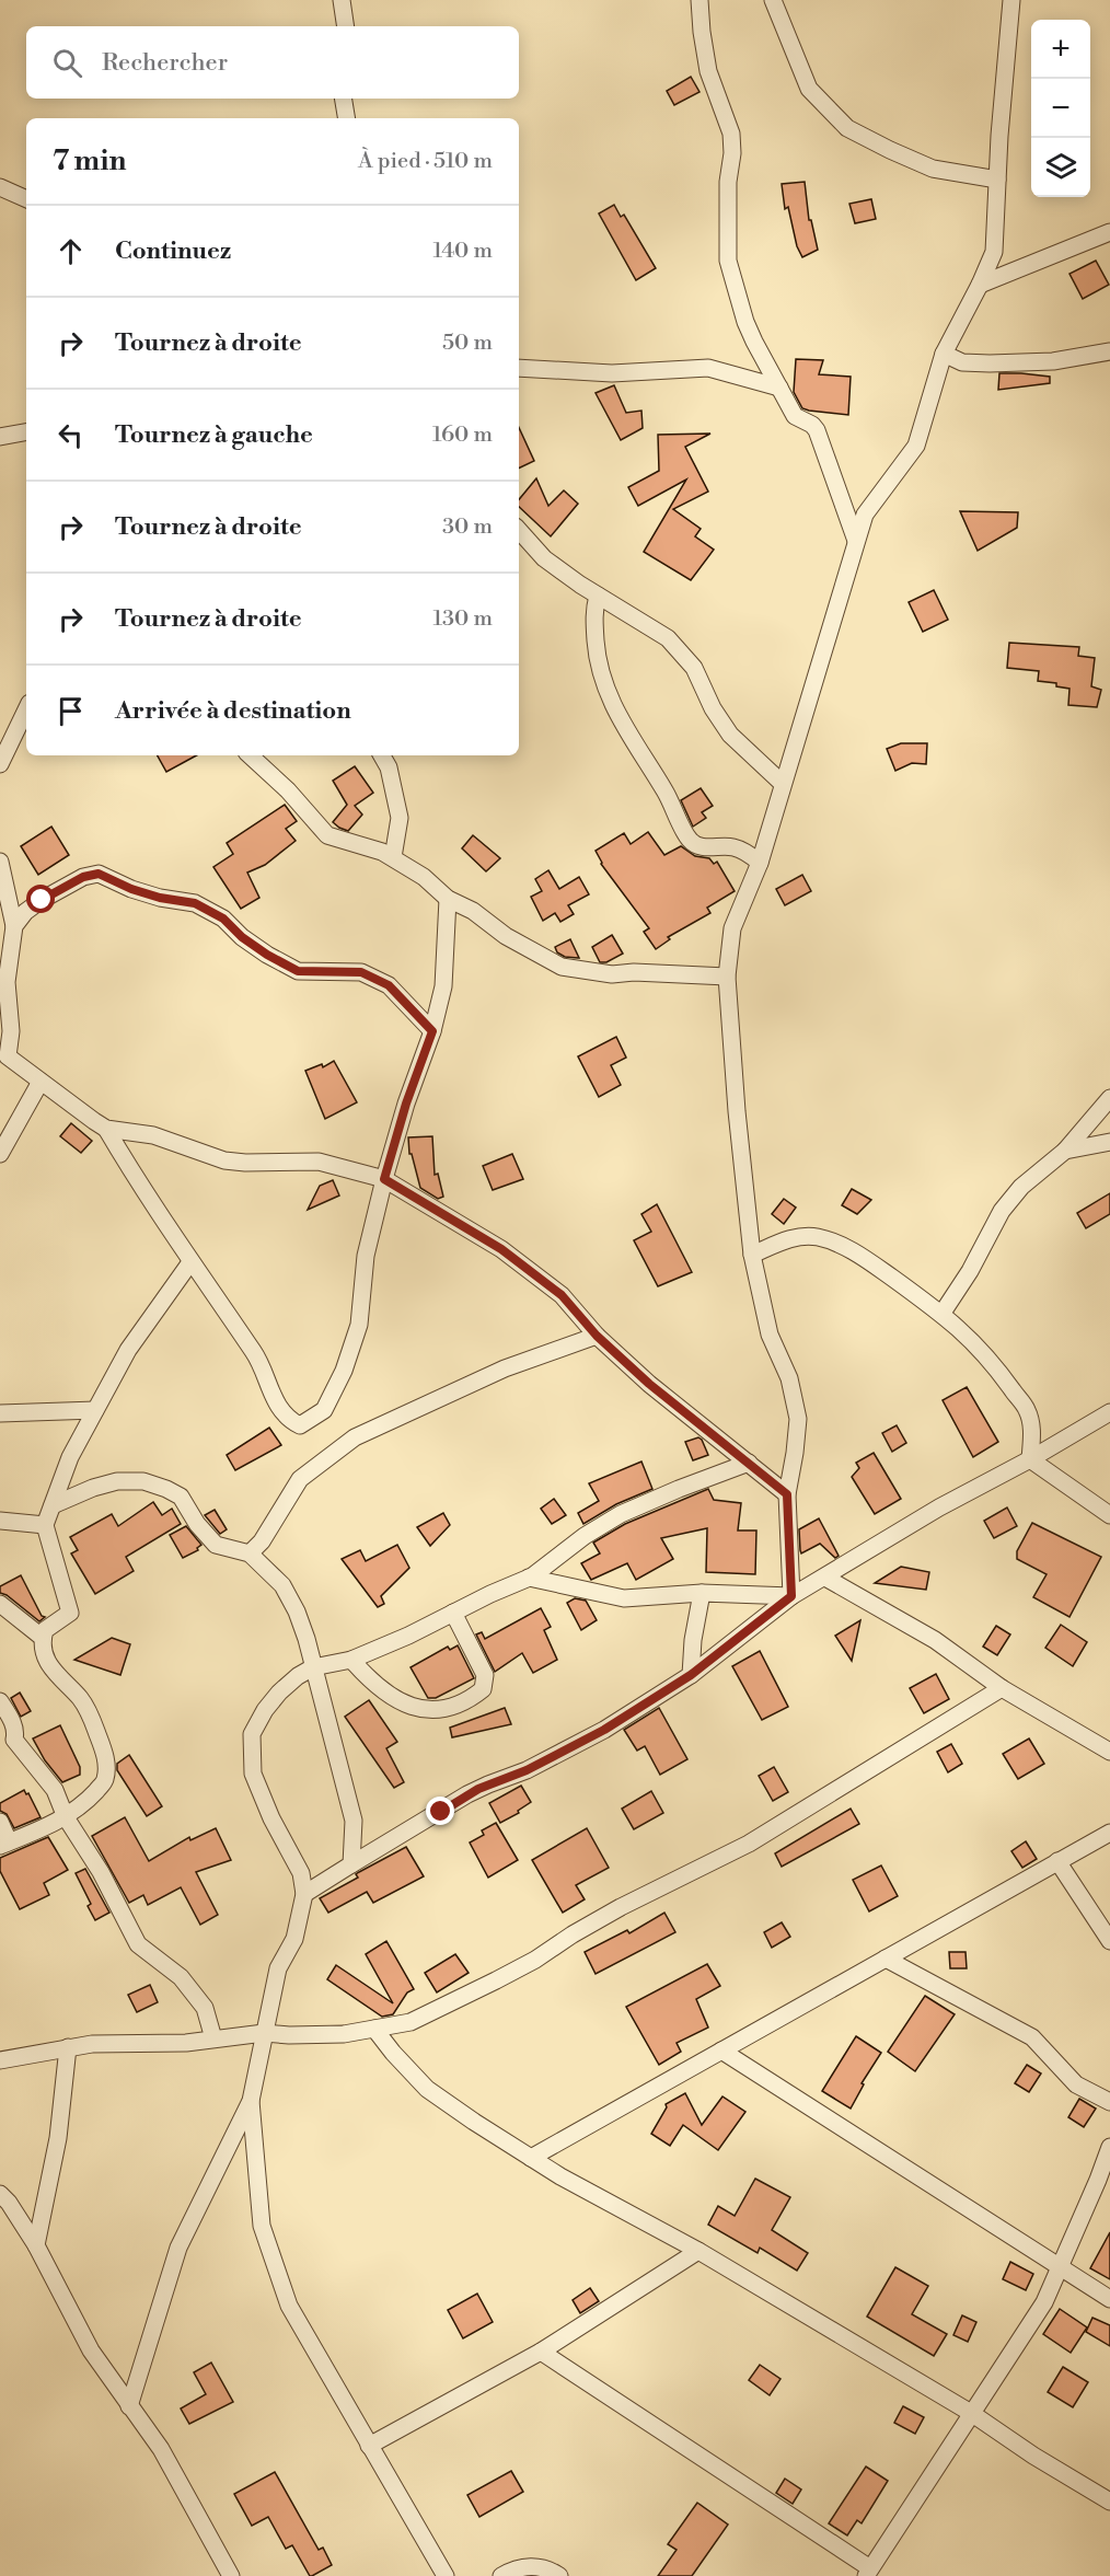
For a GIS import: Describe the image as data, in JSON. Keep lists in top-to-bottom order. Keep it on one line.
{"page":{"map_buttons":["+","−"],"search":"Rechercher","heading":["7 min","À pied · 510 m"],"list":[["Continuez","140 m"],["Tournez à droite","50 m"],["Tournez à gauche","160 m"],["Tournez à droite","30 m"],["Tournez à droite","130 m"],"Arrivée à destination"]}}
